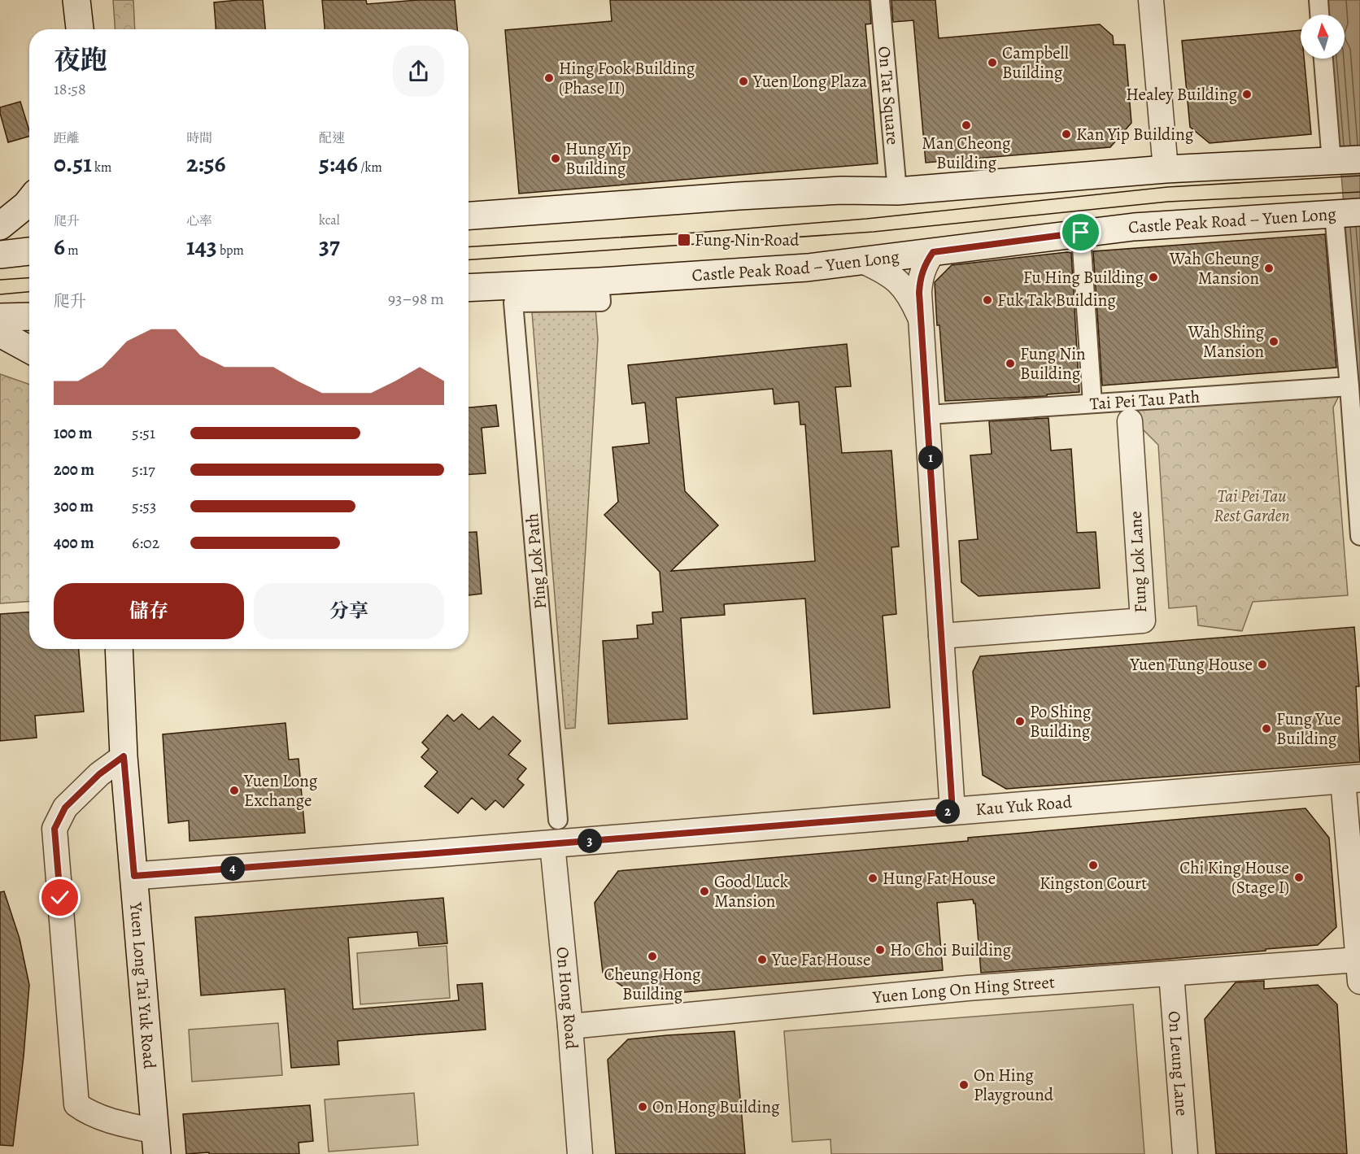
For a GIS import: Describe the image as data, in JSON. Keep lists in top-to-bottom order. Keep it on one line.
{"streets":{"main road":["Castle Peak Road – Yuen Long","Kau Yuk Road","Yuen Long Tai Yuk Road"],"street":["On Tat Square","Tai Pei Tau Path","Ping Lok Path","Fung Lok Lane","Yuen Long On Hing Street","On Hong Road","On Leung Lane"]},"crossings":[["Castle Peak Road – Yuen Long","Ping Lok Path"],["Ping Lok Path","Kau Yuk Road"],["Ping Lok Path","On Hong Road"],["Kau Yuk Road","Yuen Long Tai Yuk Road"],["Kau Yuk Road","On Hong Road"],["Yuen Long On Hing Street","On Hong Road"],["Yuen Long On Hing Street","On Leung Lane"]],"parks":["Tai Pei Tau Rest Garden"],"places":{"other":["Campbell Building","Hing Fook Building (Phase II)","Yuen Long Plaza","Healey Building","Man Cheong Building","Kan Yip Building","Hung Yip Building","Wah Cheung Mansion","Fu Hing Building","Fuk Tak Building","Wah Shing Mansion","Fung Nin Building","Yuen Tung House","Po Shing Building","Fung Yue Building","Yuen Long Exchange","Kingston Court","Chi King House (Stage I)","Hung Fat House","Good Luck Mansion","Ho Choi Building","Cheung Hong Building","Yue Fat House","On Hing Playground","On Hong Building"],"transit":["Fung Nin Road"]},"north":"top","page":{"heading":["夜跑","18:58"],"stats":[["距離","0.51 km"],["時間","2:56"],["配速","5:46 /km"],["爬升","6 m"],["心率","143 bpm"],["kcal","37"]],"chart":["爬升","93–98 m"],"list":[{"name":"100 m","note":"5:51"},{"name":"200 m","note":"5:17"},{"name":"300 m","note":"5:53"},{"name":"400 m","note":"6:02"}],"pins":["1","2","3","4"],"buttons":["儲存","分享"]}}
